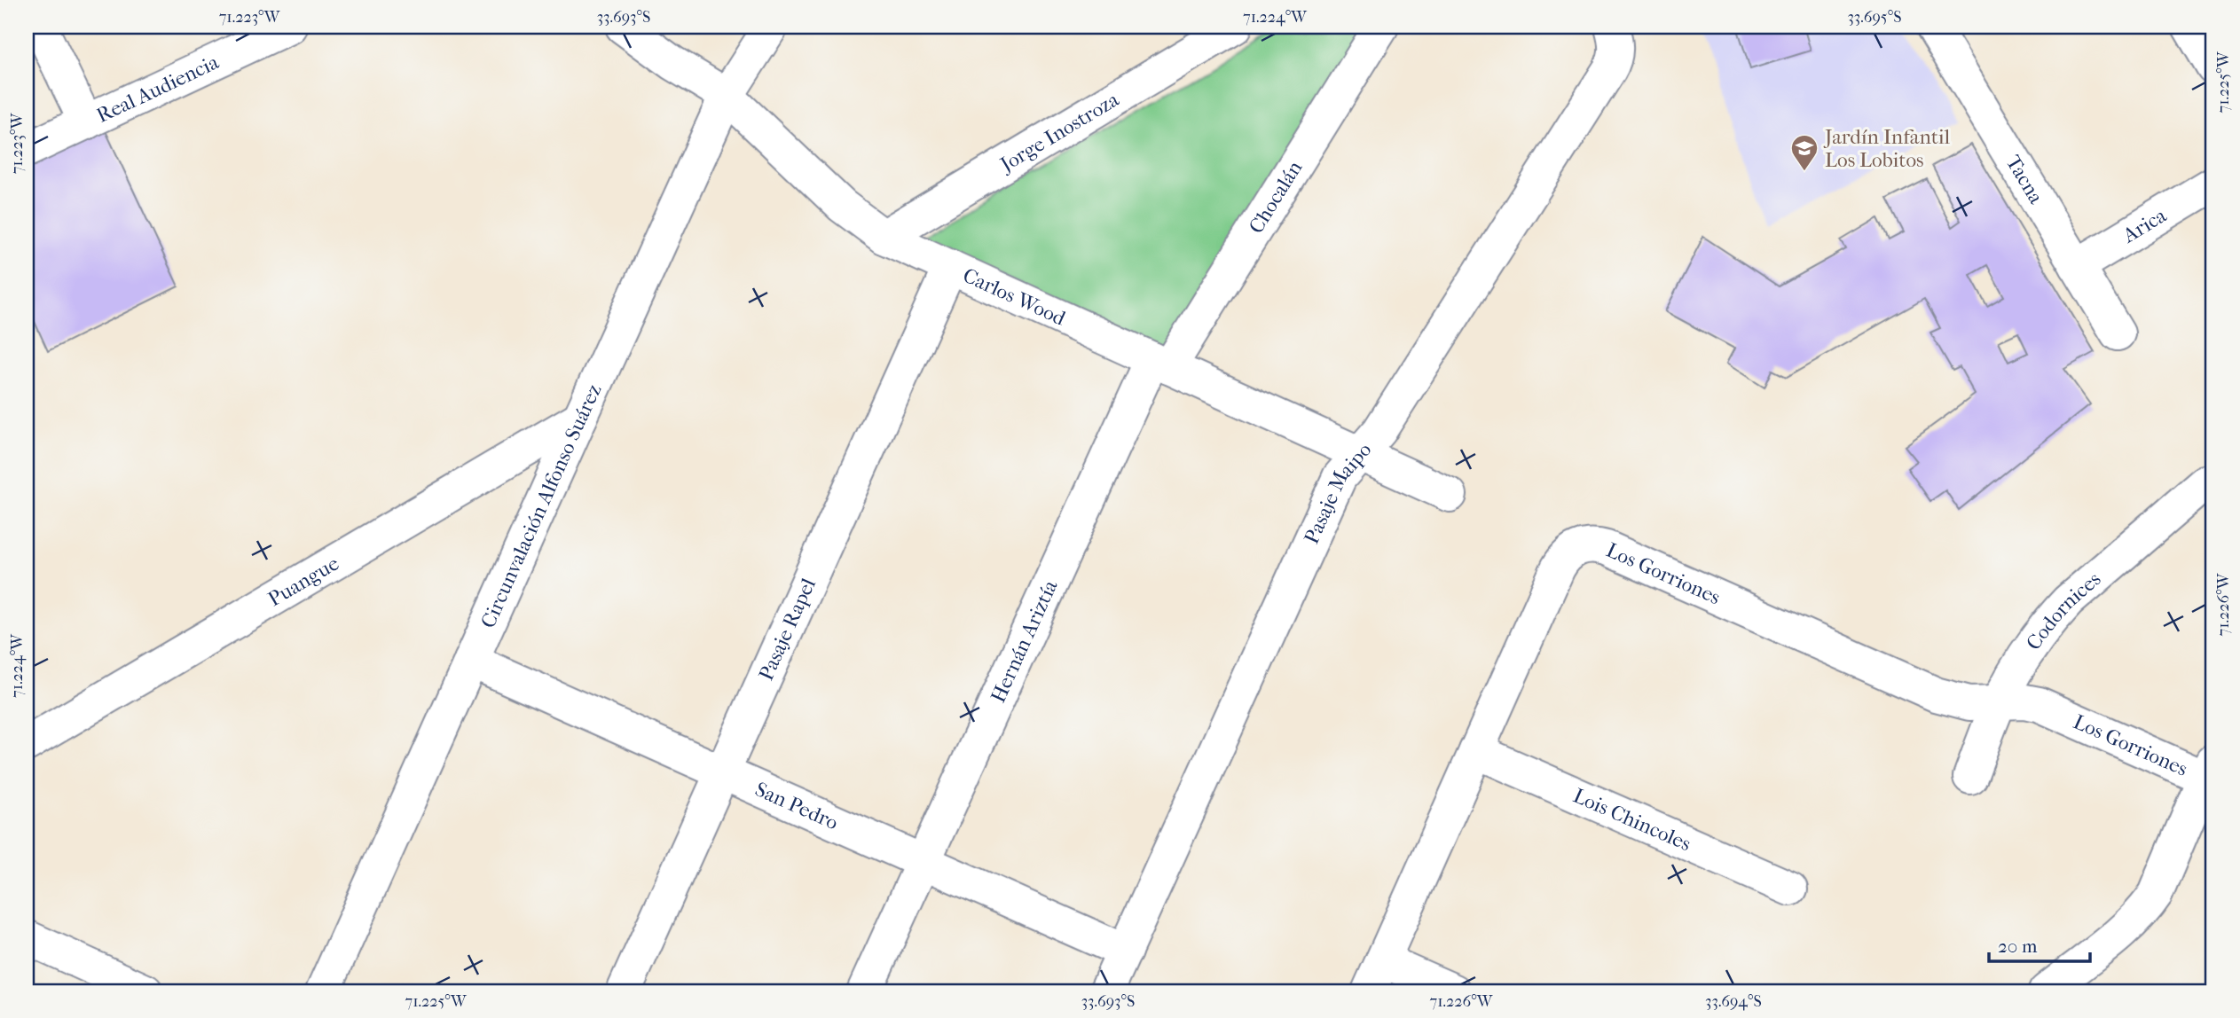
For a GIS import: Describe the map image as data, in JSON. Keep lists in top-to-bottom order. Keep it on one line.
{"streets":{"street":["Real Audiencia","Jorge Inostroza","Tacna","Chocalán","Arica","Carlos Wood","Pasaje Maipo","Circunvalación Alfonso Suárez","Los Gorriones","Puangue","Codornices","Pasaje Rapel","Hernán Ariztía","San Pedro","Lois Chincoles"]},"crossings":[["Jorge Inostroza","Carlos Wood"],["Tacna","Arica"],["Chocalán","Carlos Wood"],["Chocalán","Hernán Ariztía"],["Carlos Wood","Pasaje Maipo"],["Carlos Wood","Circunvalación Alfonso Suárez"],["Carlos Wood","Pasaje Rapel"],["Carlos Wood","Hernán Ariztía"],["Pasaje Maipo","San Pedro"],["Circunvalación Alfonso Suárez","Puangue"],["Circunvalación Alfonso Suárez","San Pedro"],["Los Gorriones","Codornices"],["Los Gorriones","Lois Chincoles"],["Pasaje Rapel","San Pedro"],["Hernán Ariztía","San Pedro"]],"places":{"school or university":["Jardín Infantil Los Lobitos"]},"scale_bar":"20 m","coordinates":["71.223°W","33.693°S","71.224°W","33.695°S","71.225°W","71.226°W","33.694°S"]}
